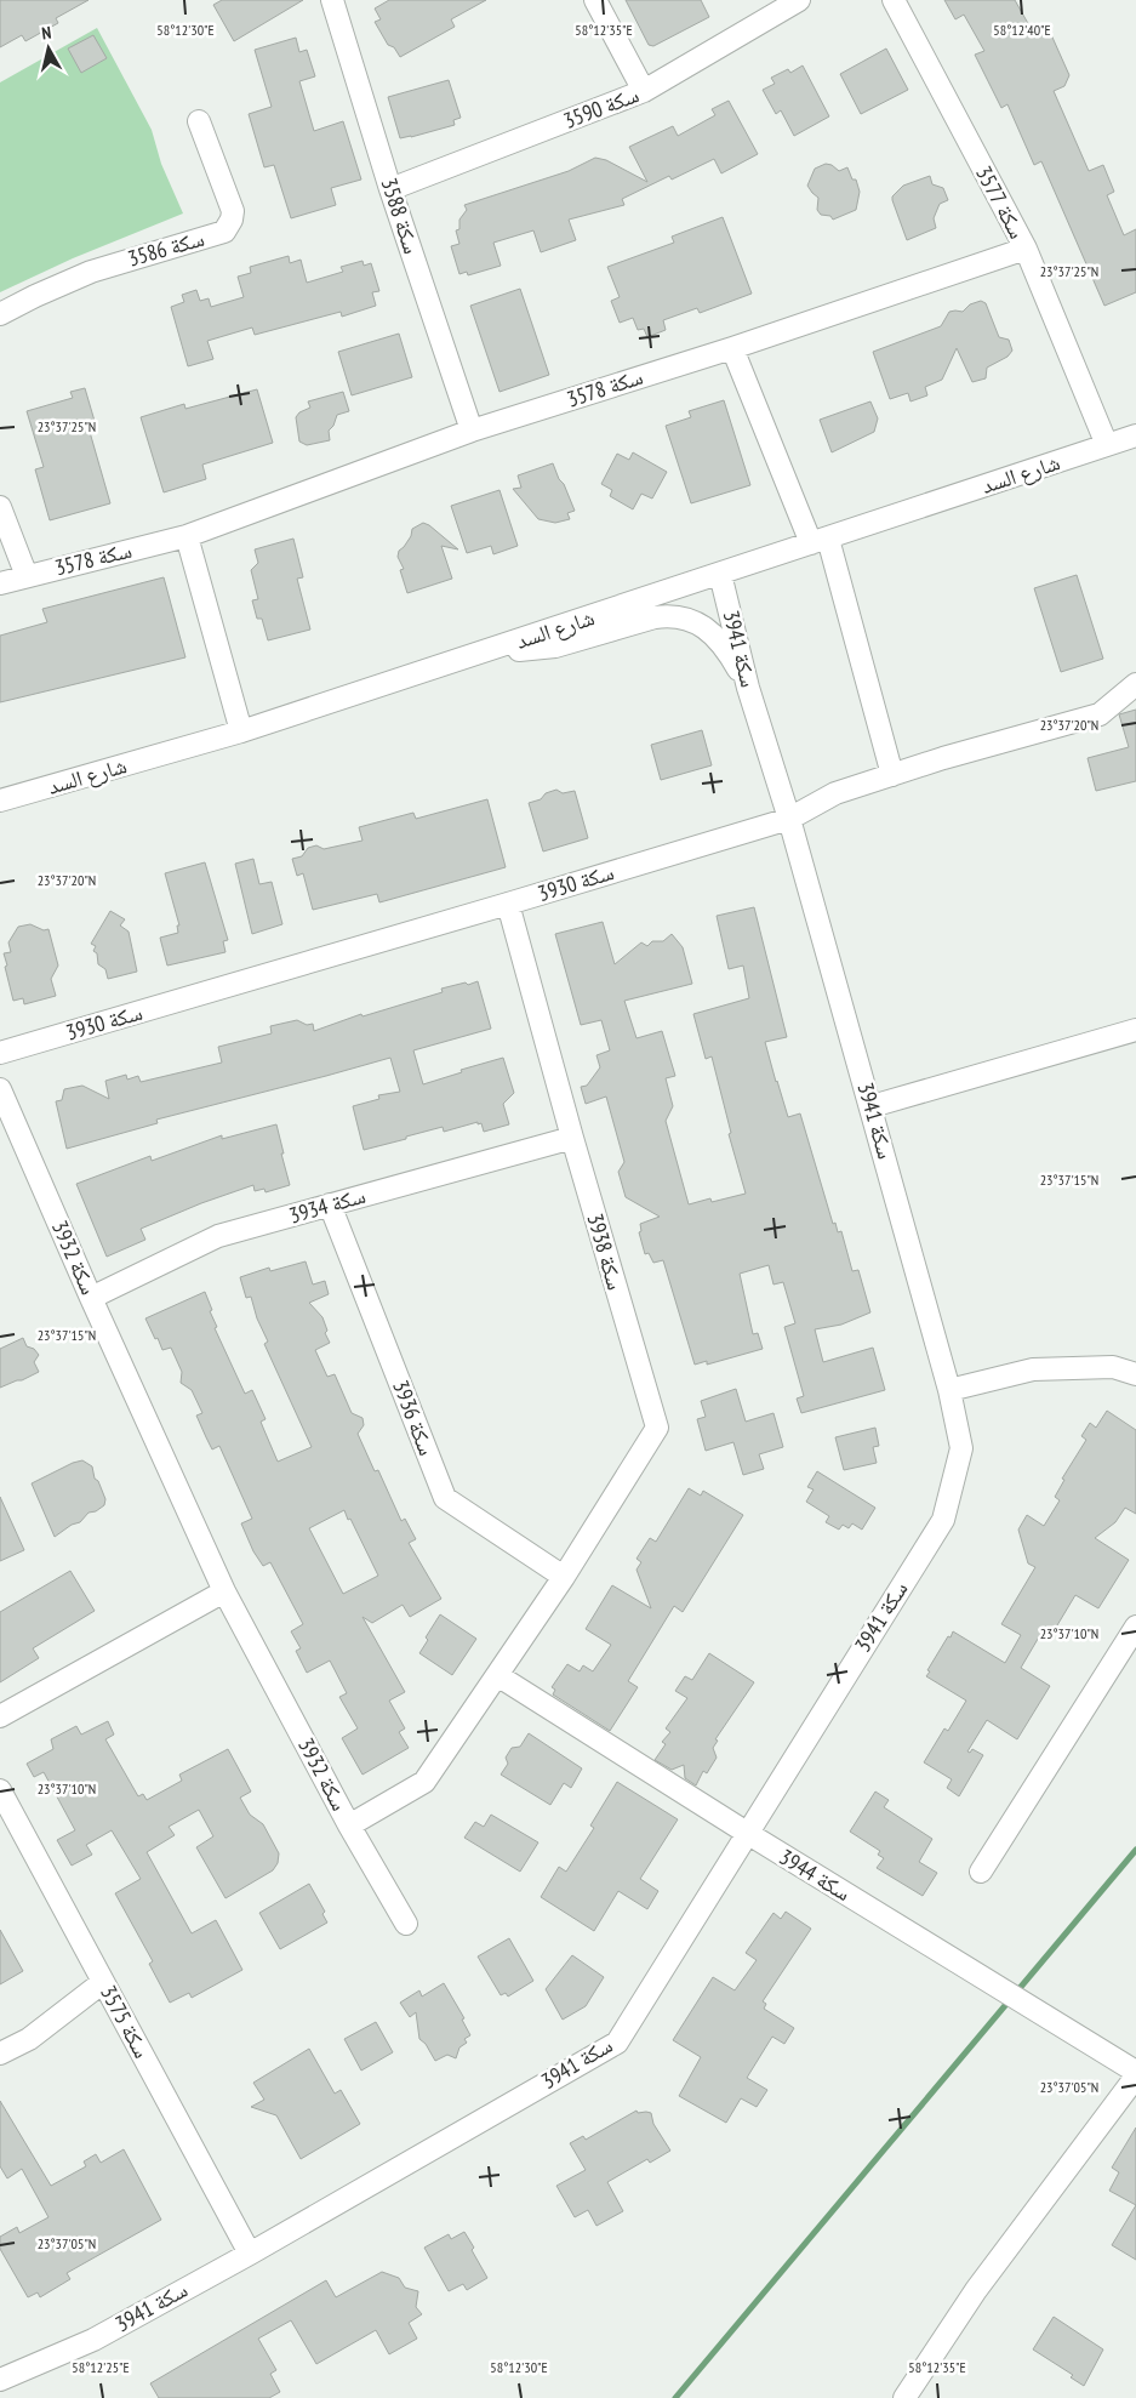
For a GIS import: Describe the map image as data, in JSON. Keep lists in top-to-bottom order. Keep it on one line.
{"streets":{"street":["سكة 3590","سكة 3577","سكة 3588","سكة 3586","سكة 3578","شارع السد","سكة 3941","سكة 3930","سكة 3934","سكة 3938","سكة 3932","سكة 3936","سكة 3944","سكة 3575"]},"crossings":[["سكة 3590","سكة 3588"],["سكة 3577","سكة 3578"],["سكة 3577","شارع السد"],["سكة 3588","سكة 3578"],["شارع السد","سكة 3941"],["سكة 3941","سكة 3930"],["سكة 3941","سكة 3944"],["سكة 3941","سكة 3575"],["سكة 3930","سكة 3938"],["سكة 3934","سكة 3938"],["سكة 3934","سكة 3932"],["سكة 3934","سكة 3936"],["سكة 3938","سكة 3932"],["سكة 3938","سكة 3936"],["سكة 3932","سكة 3936"],["سكة 3932","سكة 3944"]],"north":"top","coordinates":["58°12'30\"E","58°12'35\"E","58°12'40\"E","23°37'25\"N","23°37'20\"N","23°37'15\"N","23°37'10\"N","23°37'05\"N","58°12'25\"E"]}
